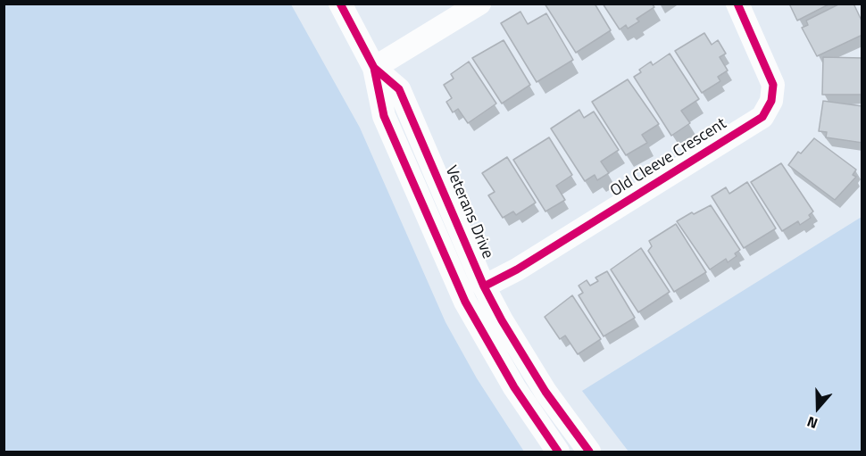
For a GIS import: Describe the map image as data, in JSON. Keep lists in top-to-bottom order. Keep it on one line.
{"streets":{"street":["Old Cleeve Crescent","Veterans Drive"]},"crossings":[["Old Cleeve Crescent","Veterans Drive"]],"north":"bottom"}
